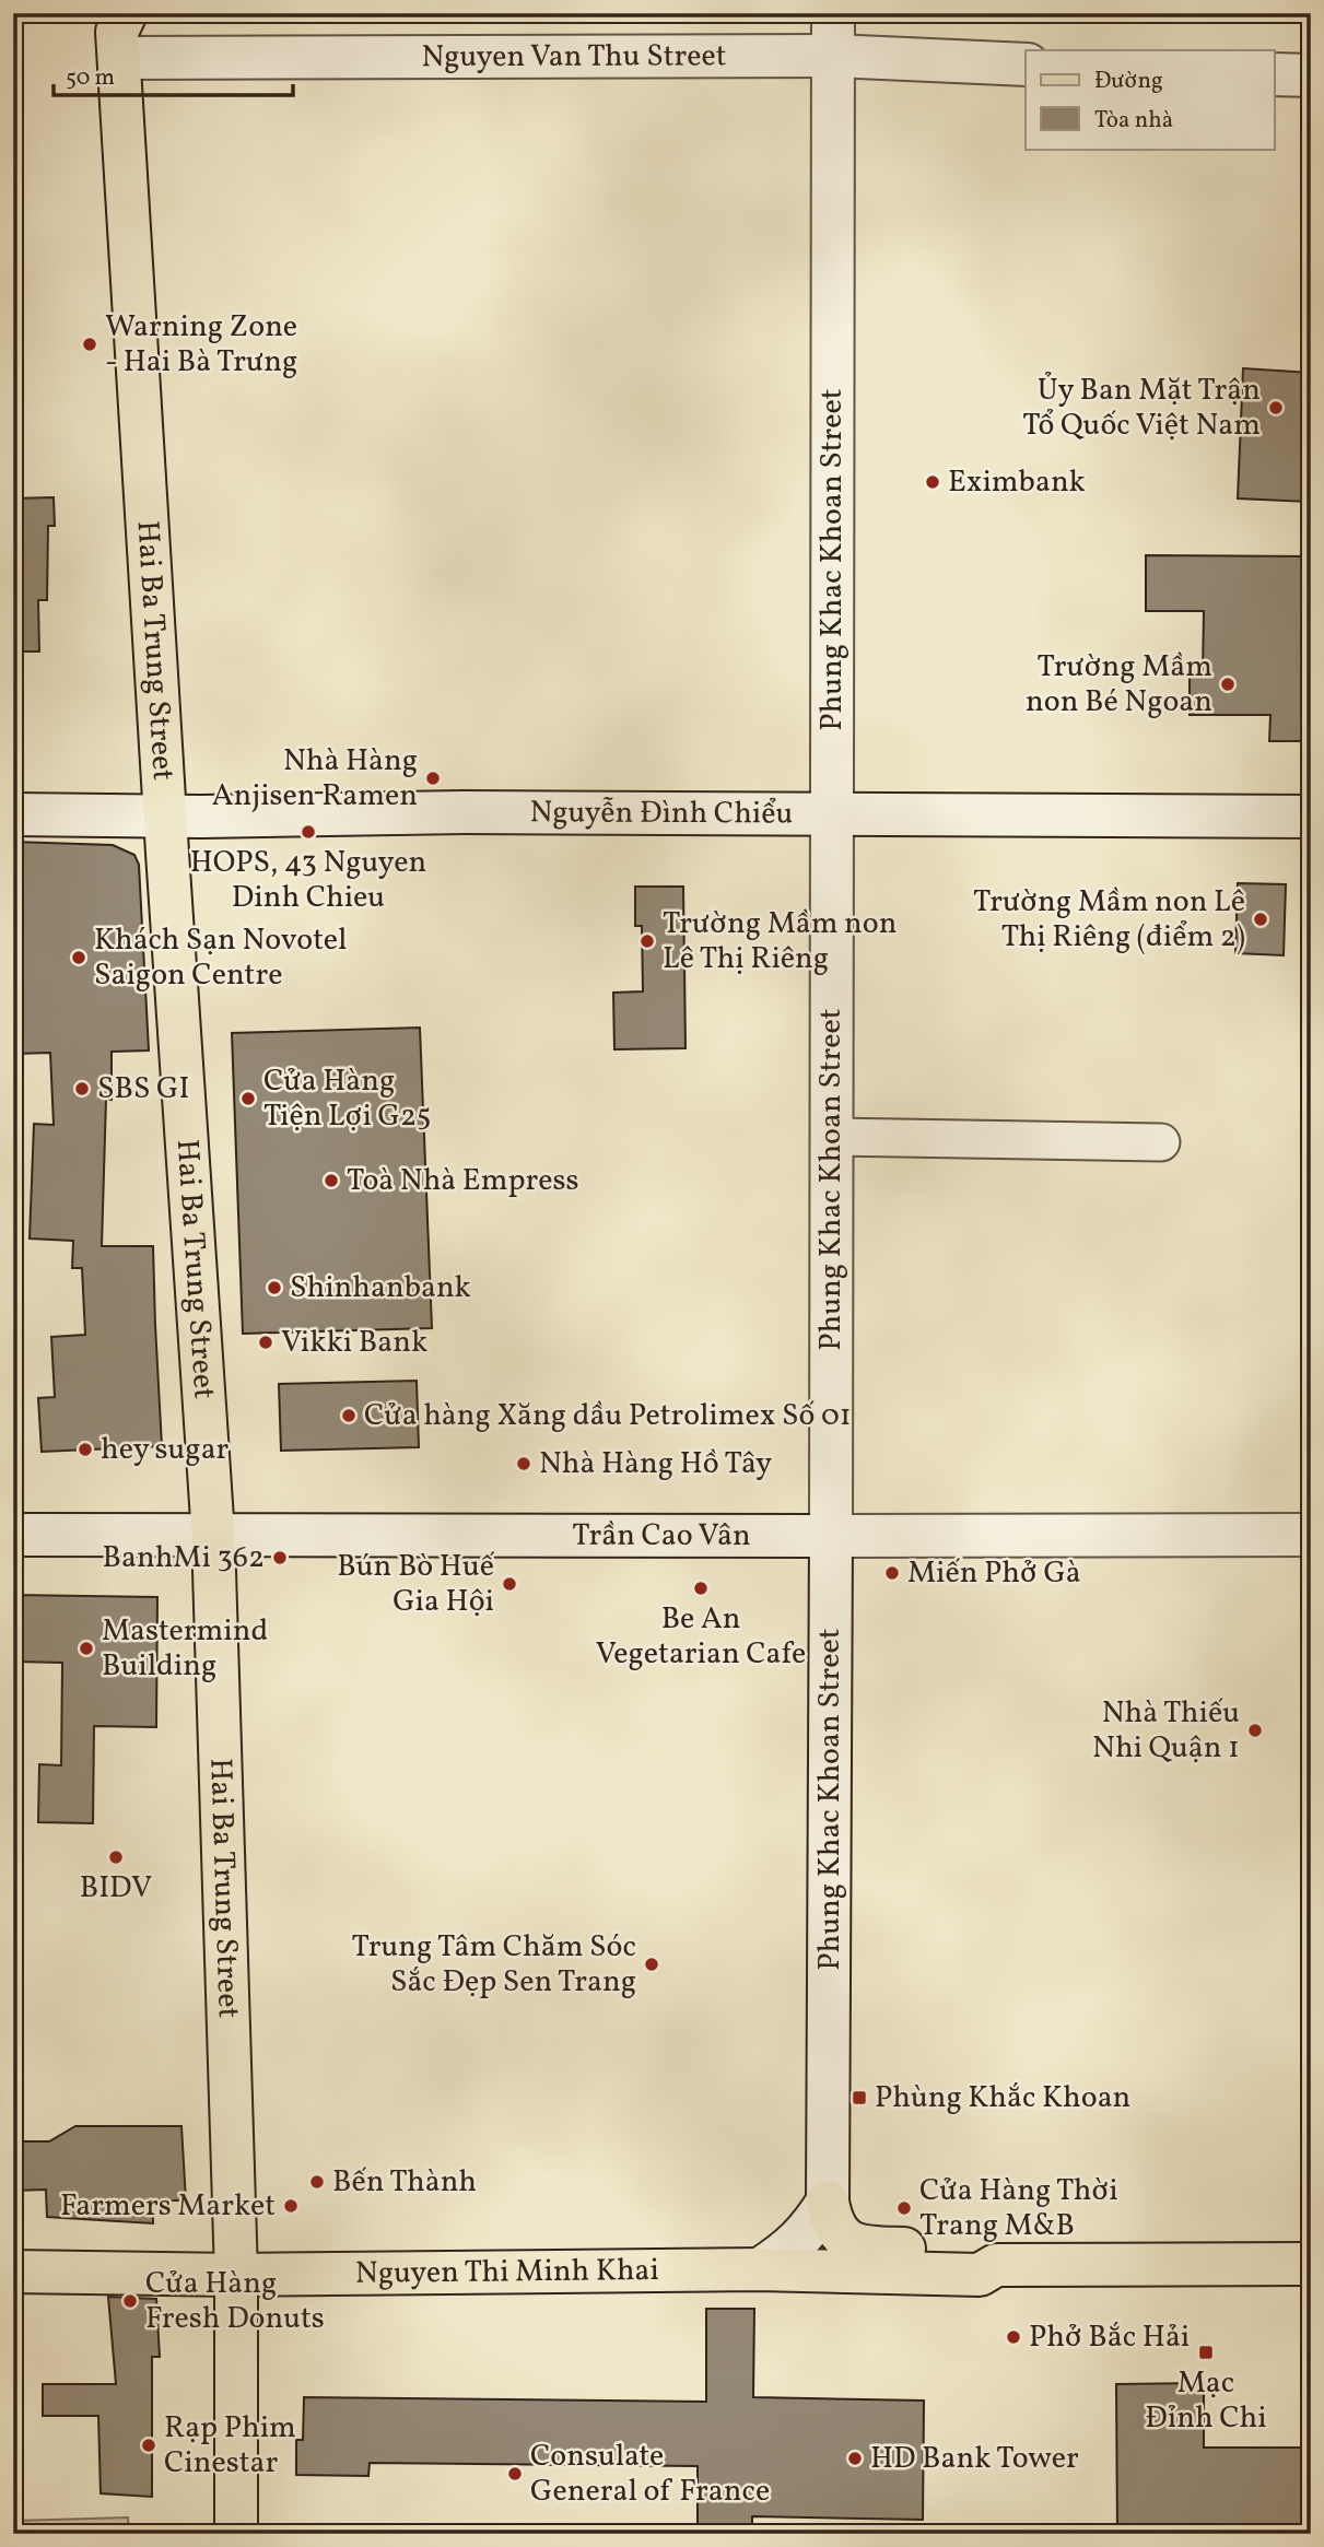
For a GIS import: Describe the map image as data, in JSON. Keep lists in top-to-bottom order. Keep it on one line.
{"streets":{"main road":["Hai Ba Trung Street","Nguyen Thi Minh Khai"],"street":["Nguyen Van Thu Street","Phung Khac Khoan Street","Nguyễn Đình Chiểu","Trần Cao Vân"]},"crossings":[["Nguyen Van Thu Street","Phung Khac Khoan Street"],["Nguyen Van Thu Street","Hai Ba Trung Street"],["Phung Khac Khoan Street","Nguyễn Đình Chiểu"],["Phung Khac Khoan Street","Trần Cao Vân"],["Phung Khac Khoan Street","Nguyen Thi Minh Khai"],["Hai Ba Trung Street","Nguyễn Đình Chiểu"],["Hai Ba Trung Street","Trần Cao Vân"],["Hai Ba Trung Street","Nguyen Thi Minh Khai"]],"places":{"other":["Warning Zone - Hai Bà Trưng","Ủy Ban Mặt Trận Tổ Quốc Việt Nam","Eximbank","Trường Mầm non Bé Ngoan","Nhà Hàng Anjisen Ramen","HOPS, 43 Nguyen Dinh Chieu","Trường Mầm non Lê Thị Riêng (điểm 2)","Trường Mầm non Lê Thị Riêng","Khách Sạn Novotel Saigon Centre","SBS GI","Cửa Hàng Tiện Lợi G25","Toà Nhà Empress","Shinhanbank","Vikki Bank","Cửa hàng Xăng dầu Petrolimex Số 01","hey sugar","Nhà Hàng Hồ Tây","BanhMi 362","Miến Phở Gà","Bún Bò Huế Gia Hội","Be An Vegetarian Cafe","Mastermind Building","Nhà Thiếu Nhi Quận 1","BIDV","Trung Tâm Chăm Sóc Sắc Đẹp Sen Trang","Bến Thành","Farmers Market","Cửa Hàng Thời Trang M&B","Cửa Hàng Fresh Donuts","Phở Bắc Hải","Rạp Phim Cinestar","HD Bank Tower","Consulate General of France"],"transit":["Phùng Khắc Khoan","Mạc Đỉnh Chi"]},"legend":["Đường","Tòa nhà"],"scale_bar":"50 m"}
